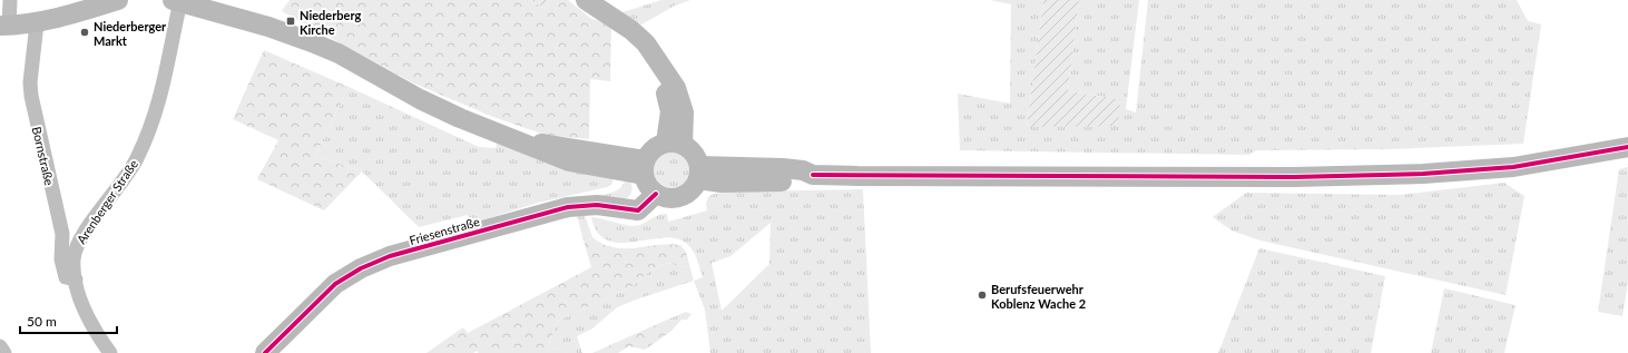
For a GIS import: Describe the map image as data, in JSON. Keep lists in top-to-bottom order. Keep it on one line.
{"streets":{"main road":["Friesenstraße"],"street":["Bornstraße","Arenberger Straße"]},"crossings":[["Bornstraße","Arenberger Straße"]],"places":{"transit":["Niederberg Kirche"],"other":["Niederberger Markt","Berufsfeuerwehr Koblenz Wache 2"]},"scale_bar":"50 m"}
